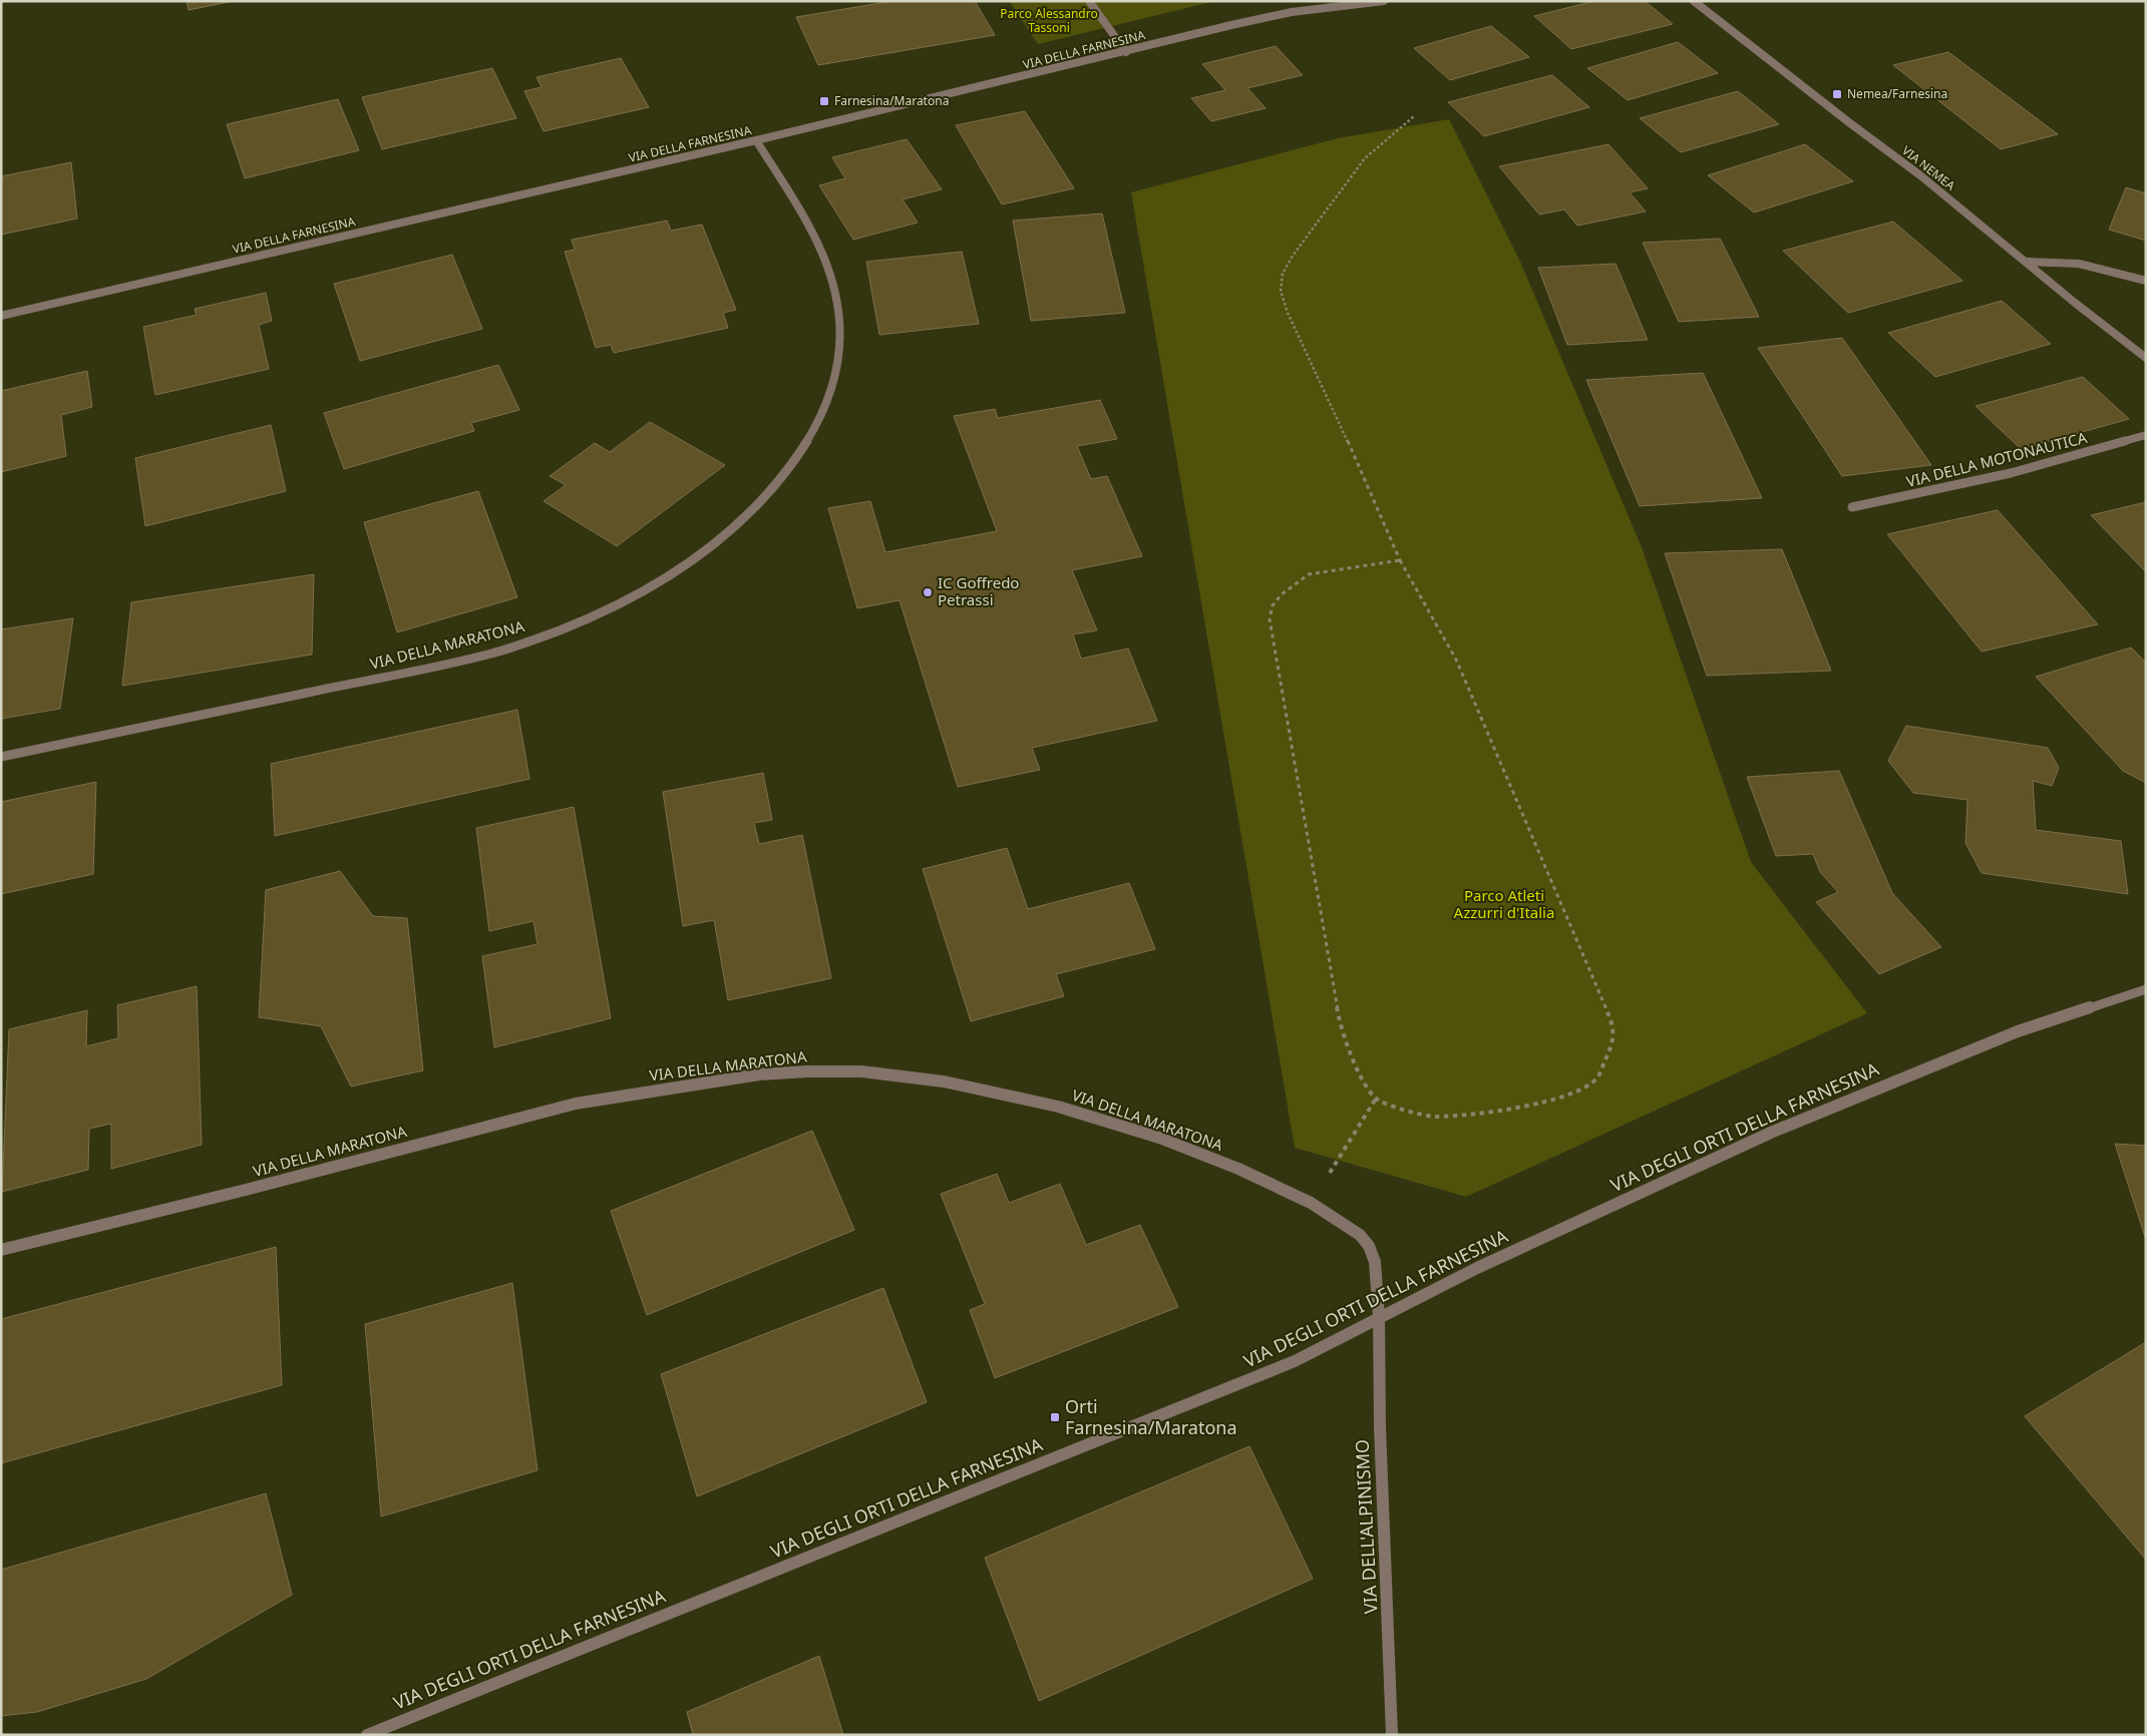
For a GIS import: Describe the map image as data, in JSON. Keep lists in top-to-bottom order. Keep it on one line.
{"streets":{"street":["VIA DELLA FARNESINA","VIA NEMEA","VIA DELLA MOTONAUTICA","VIA DELLA MARATONA","VIA DEGLI ORTI DELLA FARNESINA","VIA DELL'ALPINISMO"]},"crossings":[["VIA DELLA FARNESINA","VIA DELLA MARATONA"],["VIA DELLA MARATONA","VIA DEGLI ORTI DELLA FARNESINA"],["VIA DELLA MARATONA","VIA DELL'ALPINISMO"],["VIA DEGLI ORTI DELLA FARNESINA","VIA DELL'ALPINISMO"]],"parks":["Parco Alessandro Tassoni","Parco Atleti Azzurri d'Italia"],"places":{"transit":["Nemea/Farnesina","Farnesina/Maratona","Orti Farnesina/Maratona"],"other":["IC Goffredo Petrassi"]}}
